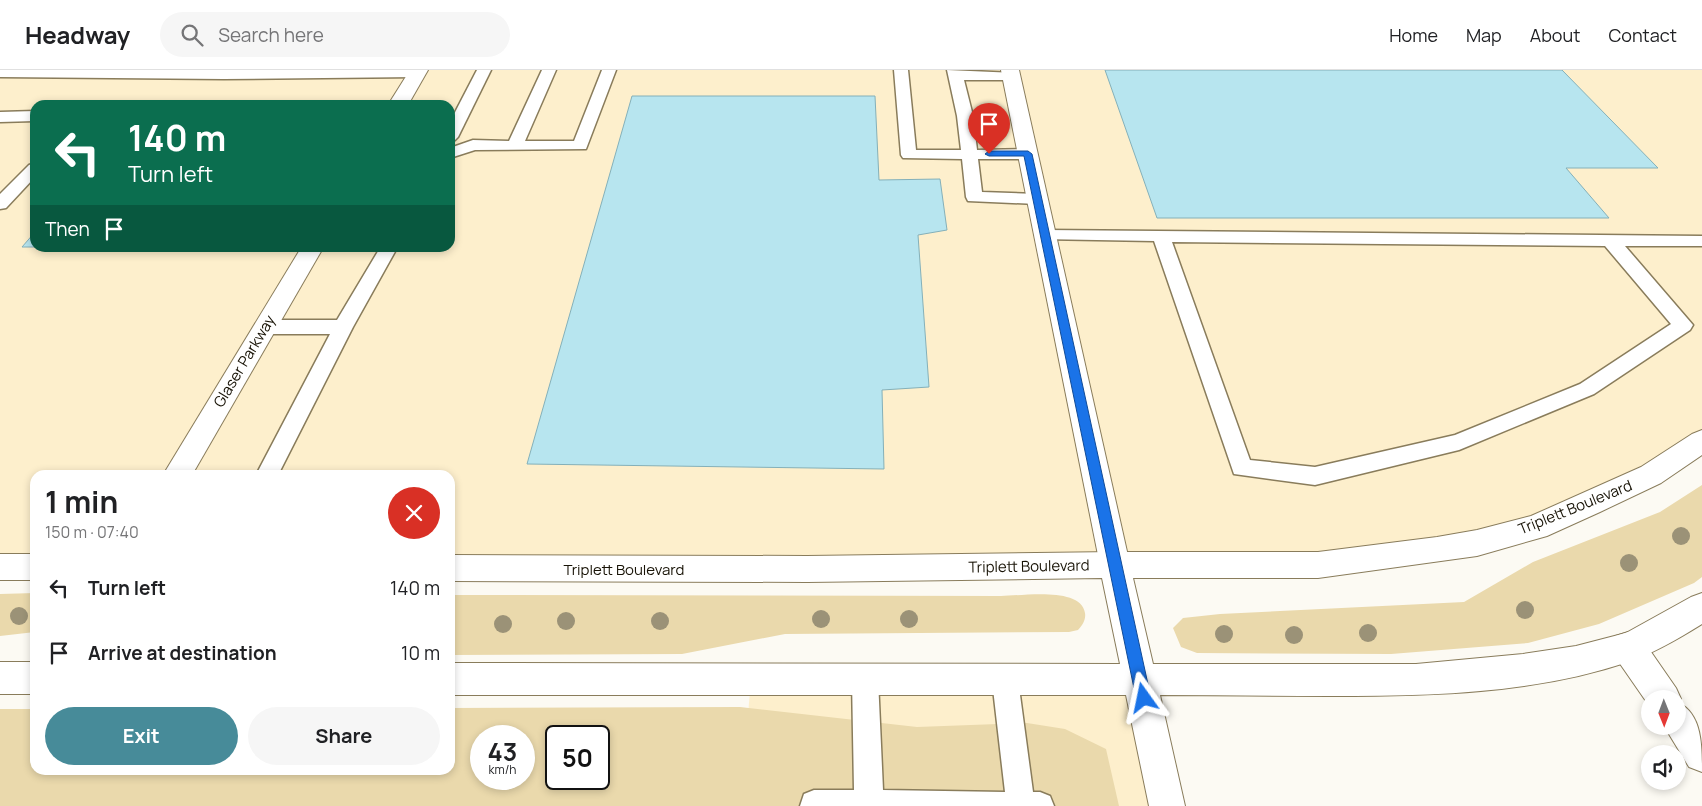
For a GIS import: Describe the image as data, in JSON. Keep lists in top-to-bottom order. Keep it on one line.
{"streets":{"main road":["Glaser Parkway","Triplett Boulevard"]},"north":"bottom","page":{"header":"Headway","search":"Search here","nav":["Home","Map","About","Contact"],"turn":["140 m","Turn left"],"then":"Then","heading":["1 min","150 m · 07:40"],"list":[{"name":"Turn left","value":"140 m"},{"name":"Arrive at destination","value":"10 m"}],"buttons":["Exit","Share"],"speed":"43 km/h","limit":"50"}}
